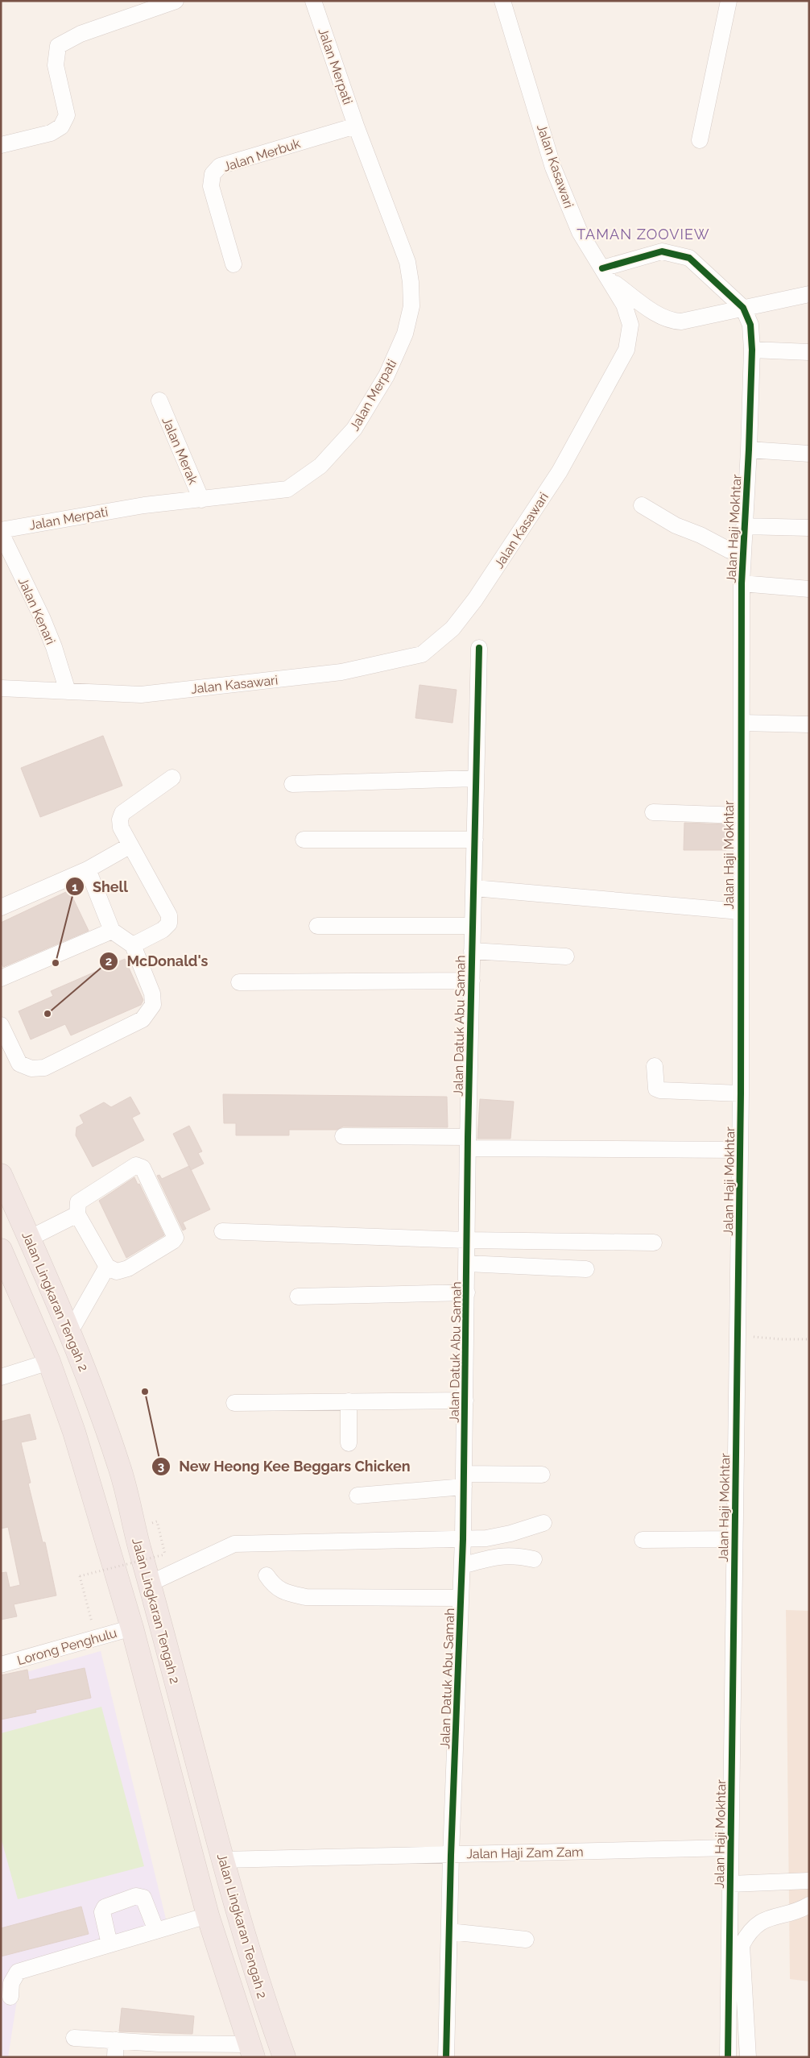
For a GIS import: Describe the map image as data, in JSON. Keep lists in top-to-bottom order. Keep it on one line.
{"streets":{"highway":["Jalan Lingkaran Tengah 2"],"street":["Jalan Merpati","Jalan Merbuk","Jalan Kasawari","Jalan Merak","Jalan Haji Mokhtar","Jalan Kenari","Jalan Datuk Abu Samah","Lorong Penghulu","Jalan Haji Zam Zam"]},"crossings":[["Jalan Merpati","Jalan Merbuk"],["Jalan Merpati","Jalan Merak"],["Jalan Merpati","Jalan Kenari"],["Jalan Kasawari","Jalan Kenari"],["Jalan Haji Mokhtar","Jalan Haji Zam Zam"],["Jalan Datuk Abu Samah","Jalan Haji Zam Zam"],["Jalan Lingkaran Tengah 2","Lorong Penghulu"],["Jalan Lingkaran Tengah 2","Jalan Haji Zam Zam"]],"districts":["TAMAN ZOOVIEW"],"places":["Shell","McDonald's","New Heong Kee Beggars Chicken"]}
